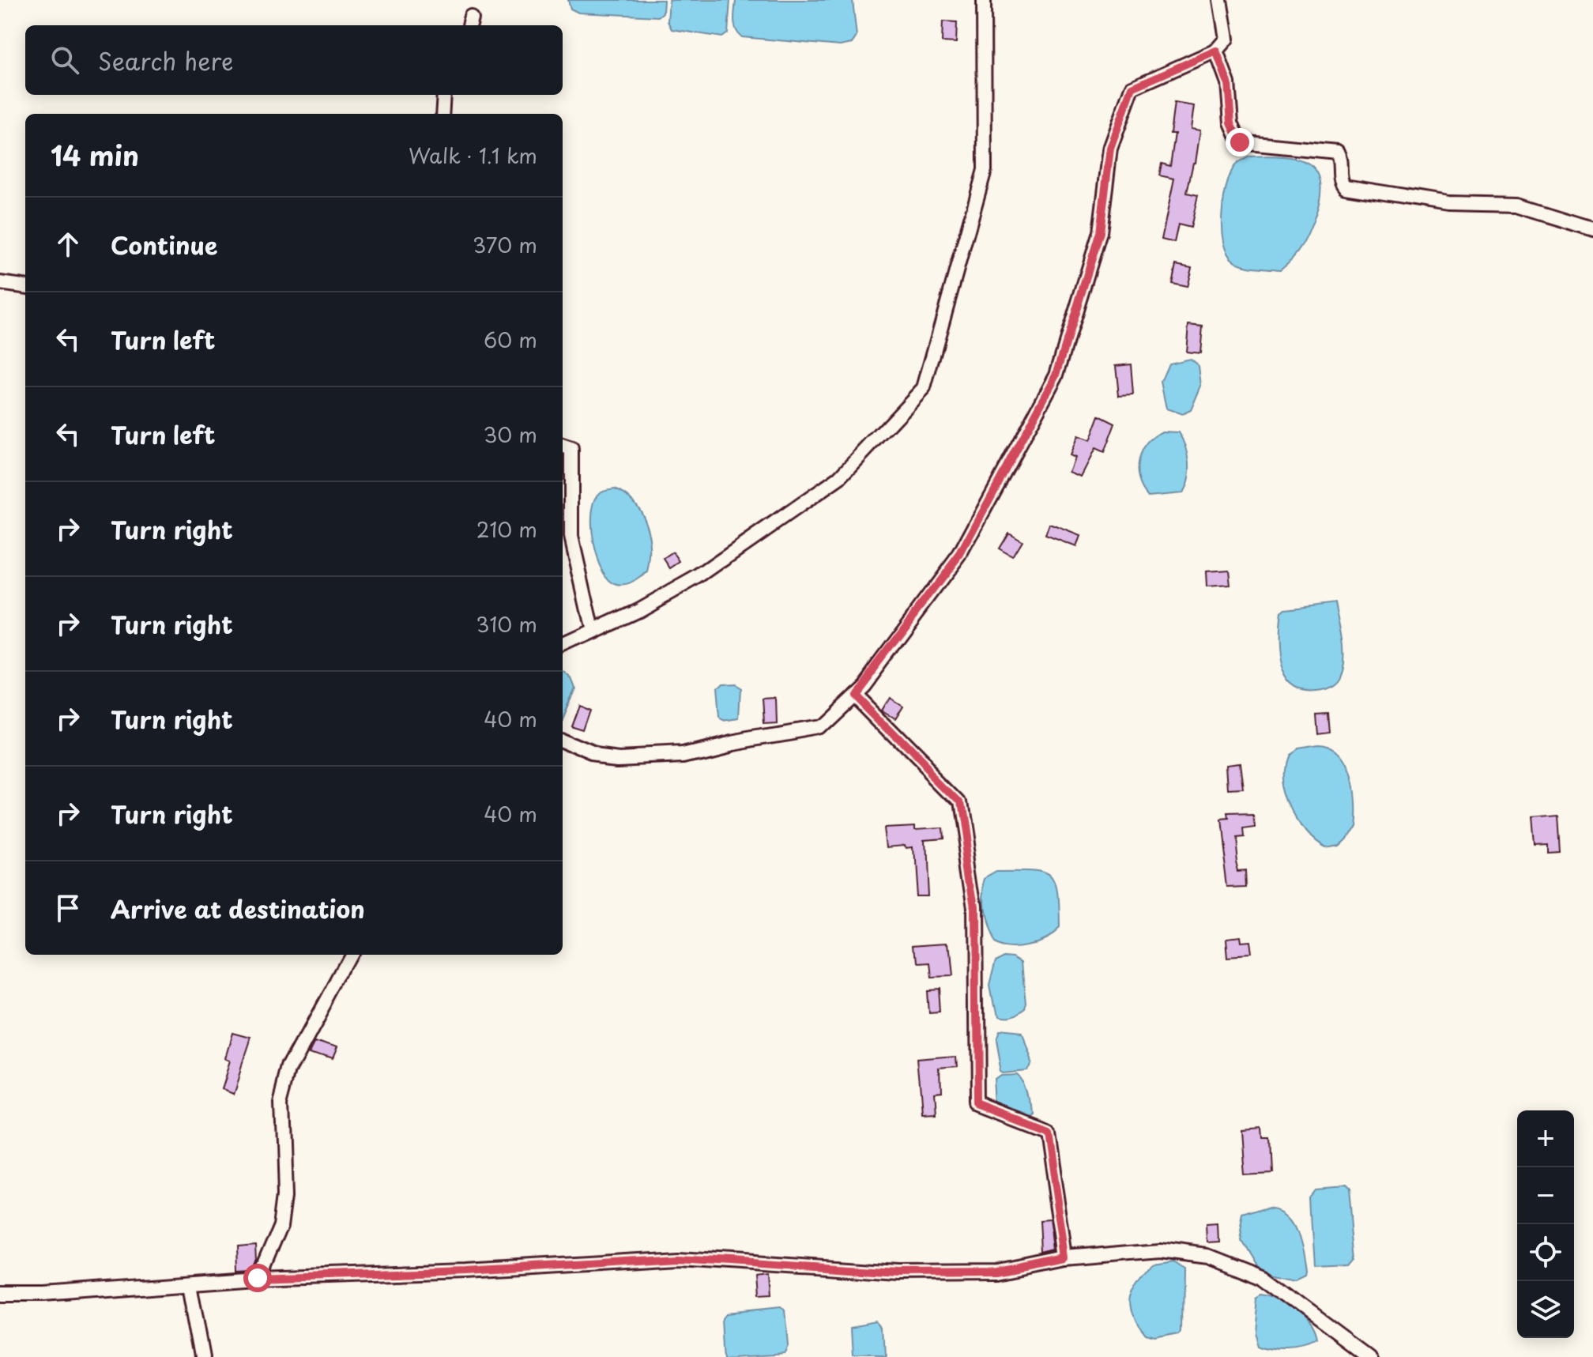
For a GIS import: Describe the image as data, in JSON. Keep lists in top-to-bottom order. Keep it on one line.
{"page":{"search":"Search here","heading":["14 min","Walk · 1.1 km"],"list":[["Continue","370 m"],["Turn left","60 m"],["Turn left","30 m"],["Turn right","210 m"],["Turn right","310 m"],["Turn right","40 m"],["Turn right","40 m"],"Arrive at destination"],"map_buttons":["+","−"]}}
